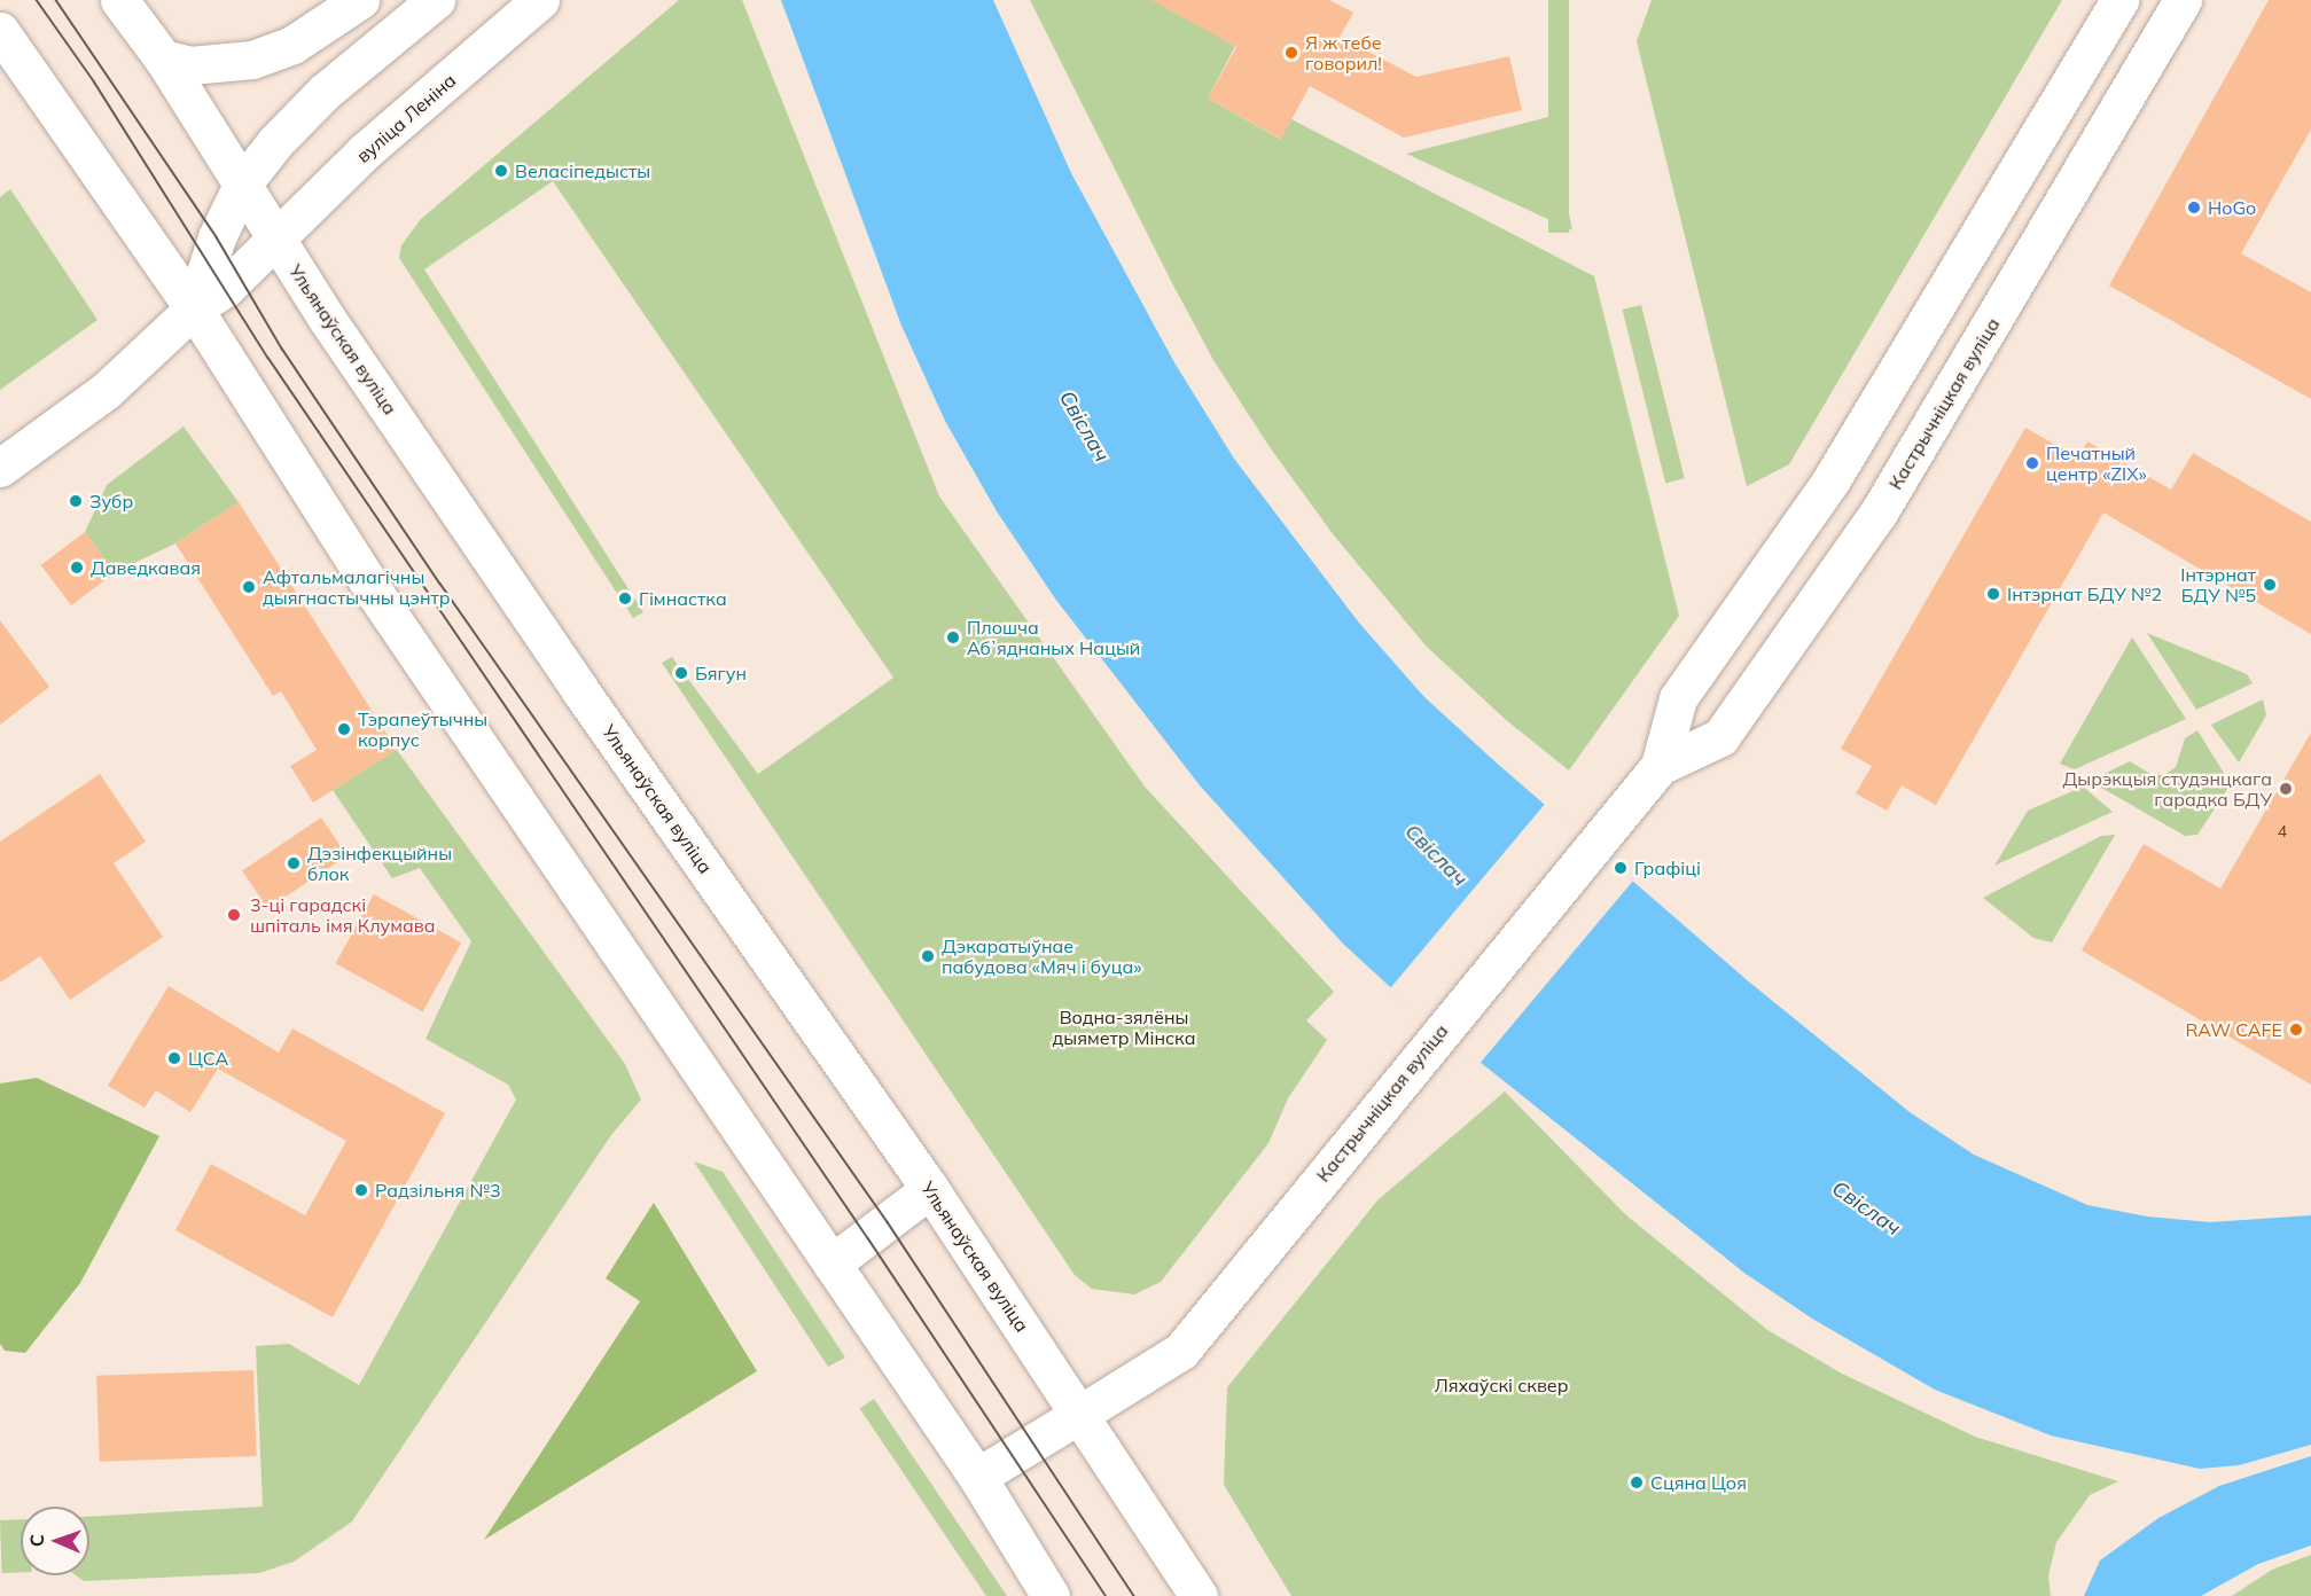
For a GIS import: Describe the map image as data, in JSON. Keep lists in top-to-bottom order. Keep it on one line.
{"streets":{"main road":["вуліца Леніна","Ульянаўская вуліца","Кастрычніцкая вуліца"]},"crossings":[["вуліца Леніна","Ульянаўская вуліца"],["Ульянаўская вуліца","Кастрычніцкая вуліца"]],"water":["Свіслач"],"parks":["Водна-зялёны дыяметр Мінска","Ляхаўскі сквер"],"places":["Я ж тебе говорил!","Веласіпедысты","HoGo","Печатный центр «ZIX»","Зубр","Даведкавая","Інтэрнат БДУ №5","Афтальмалагічны дыягнастычны цэнтр","Інтэрнат БДУ №2","Гімнастка","Плошча Абʼяднаных Нацый","Бягун","Тэрапеўтычны корпус","Дырэкцыя студэнцкага гарадка БДУ","Дэзінфекцыйны блок","Графіці","3-ці гарадскі шпіталь імя Клумава","Дэкаратыўнае пабудова «Мяч і буца»","RAW CAFE","ЦСА","Радзільня №3","Сцяна Цоя"],"house_numbers":["4"],"north":"left"}
